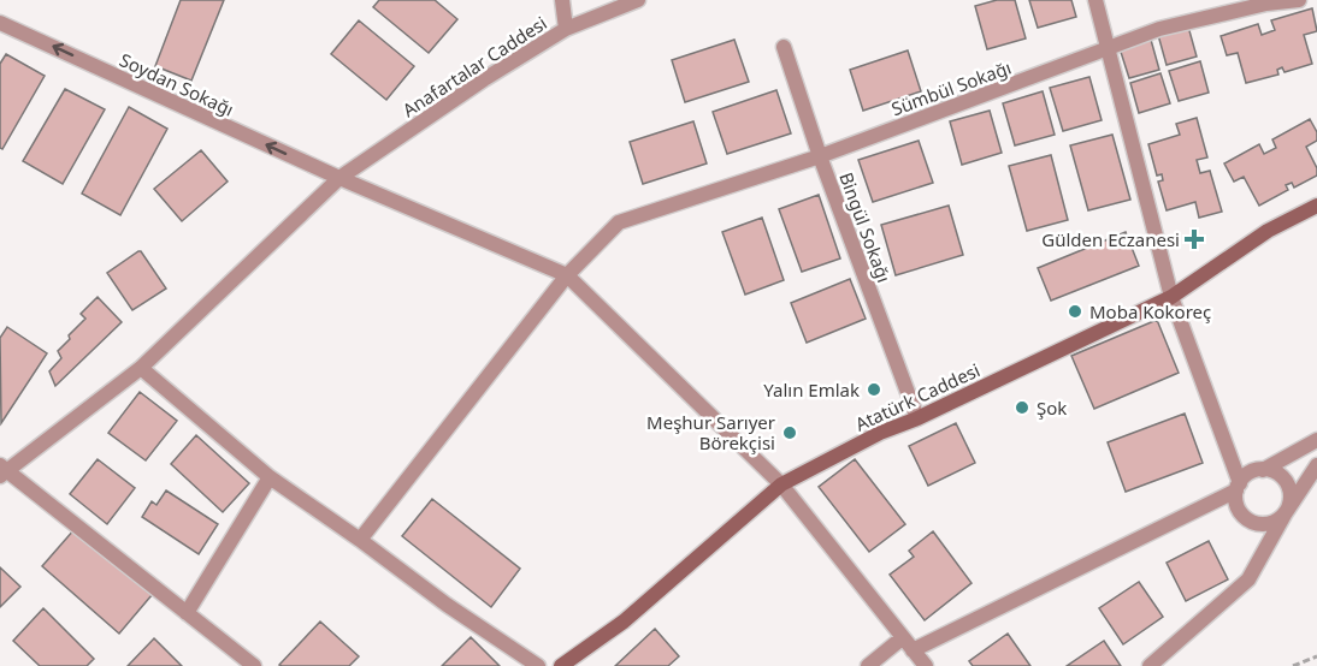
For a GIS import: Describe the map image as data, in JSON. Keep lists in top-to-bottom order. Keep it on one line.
{"streets":{"main road":["Atatürk Caddesi"],"street":["Anafartalar Caddesi","Soydan Sokağı","Sümbül Sokağı","Bingül Sokağı"]},"crossings":[["Anafartalar Caddesi","Soydan Sokağı"],["Soydan Sokağı","Sümbül Sokağı"],["Sümbül Sokağı","Bingül Sokağı"],["Bingül Sokağı","Atatürk Caddesi"]],"one_way":["Soydan Sokağı"],"places":{"health":["Gülden Eczanesi"],"other":["Moba Kokoreç","Yalın Emlak","Şok","Meşhur Sarıyer Börekçisi"]}}
